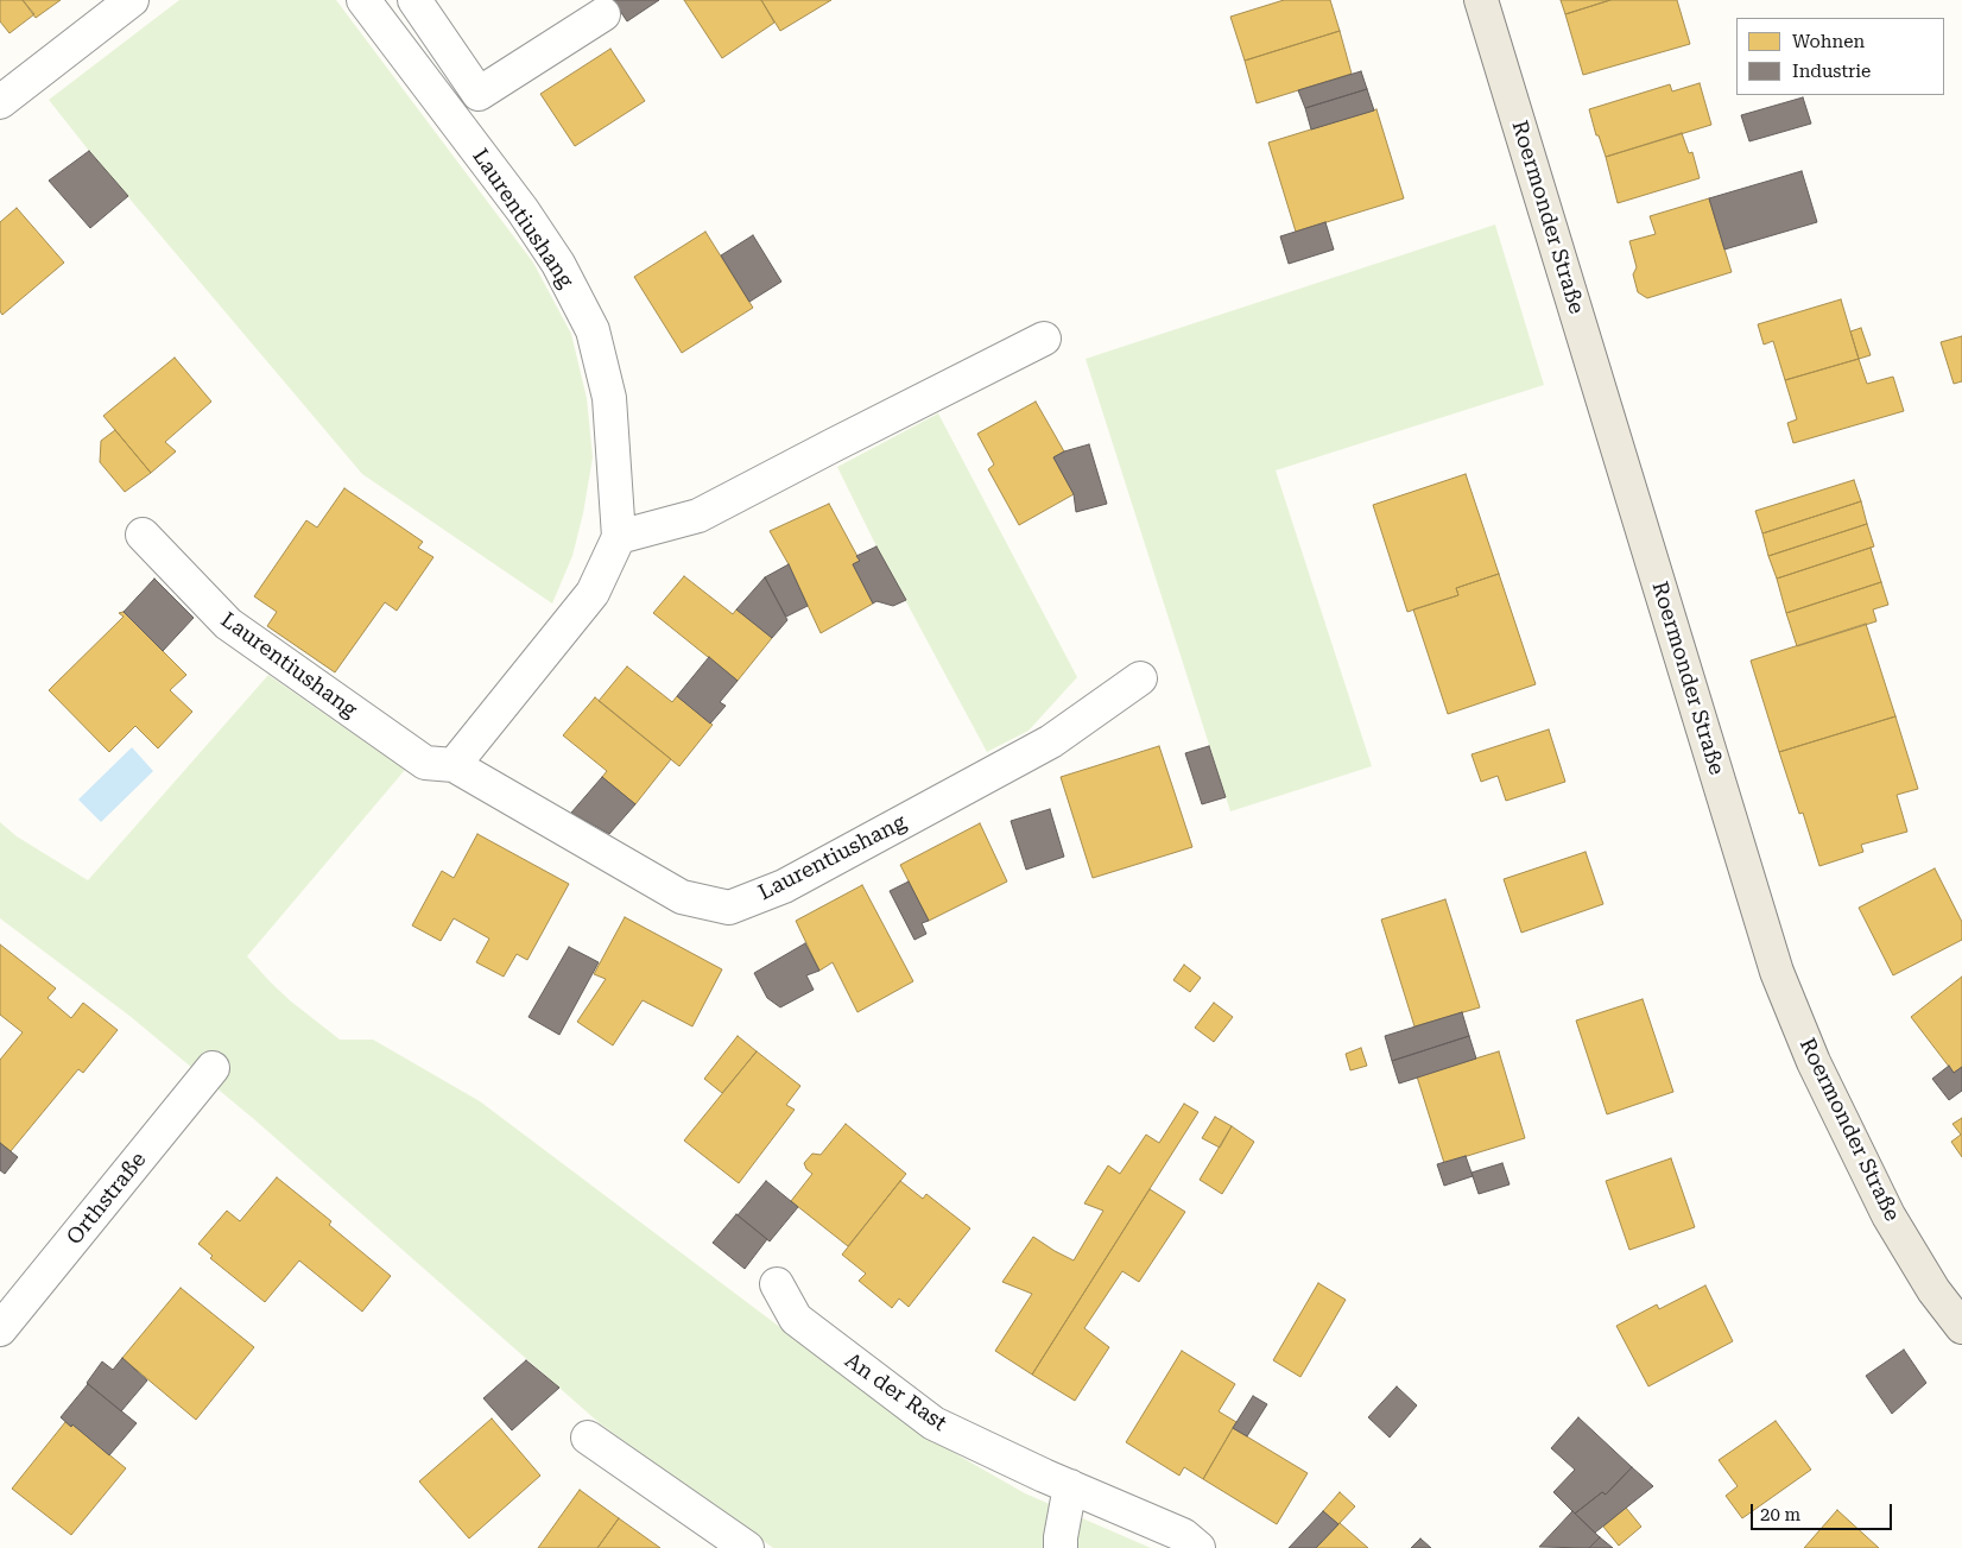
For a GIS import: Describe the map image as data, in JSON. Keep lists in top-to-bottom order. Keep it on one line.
{"streets":{"main road":["Roermonder Straße"],"street":["Laurentiushang","Orthstraße","An der Rast"]},"legend":["Wohnen","Industrie"],"scale_bar":"20 m"}
